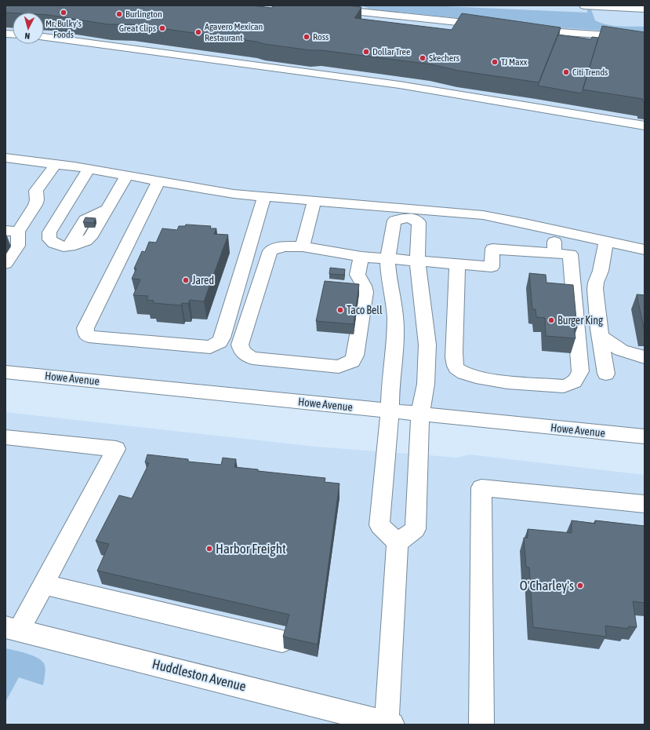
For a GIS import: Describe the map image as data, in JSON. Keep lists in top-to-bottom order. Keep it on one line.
{"streets":{"street":["Howe Avenue","Huddleston Avenue"]},"places":["Mr. Bulky's Foods","Burlington","Great Clips","Agavero Mexican Restaurant","Ross","Dollar Tree","Skechers","TJ Maxx","Citi Trends","Jared","Taco Bell","Burger King","Harbor Freight","O'Charley's"],"north":"bottom"}
